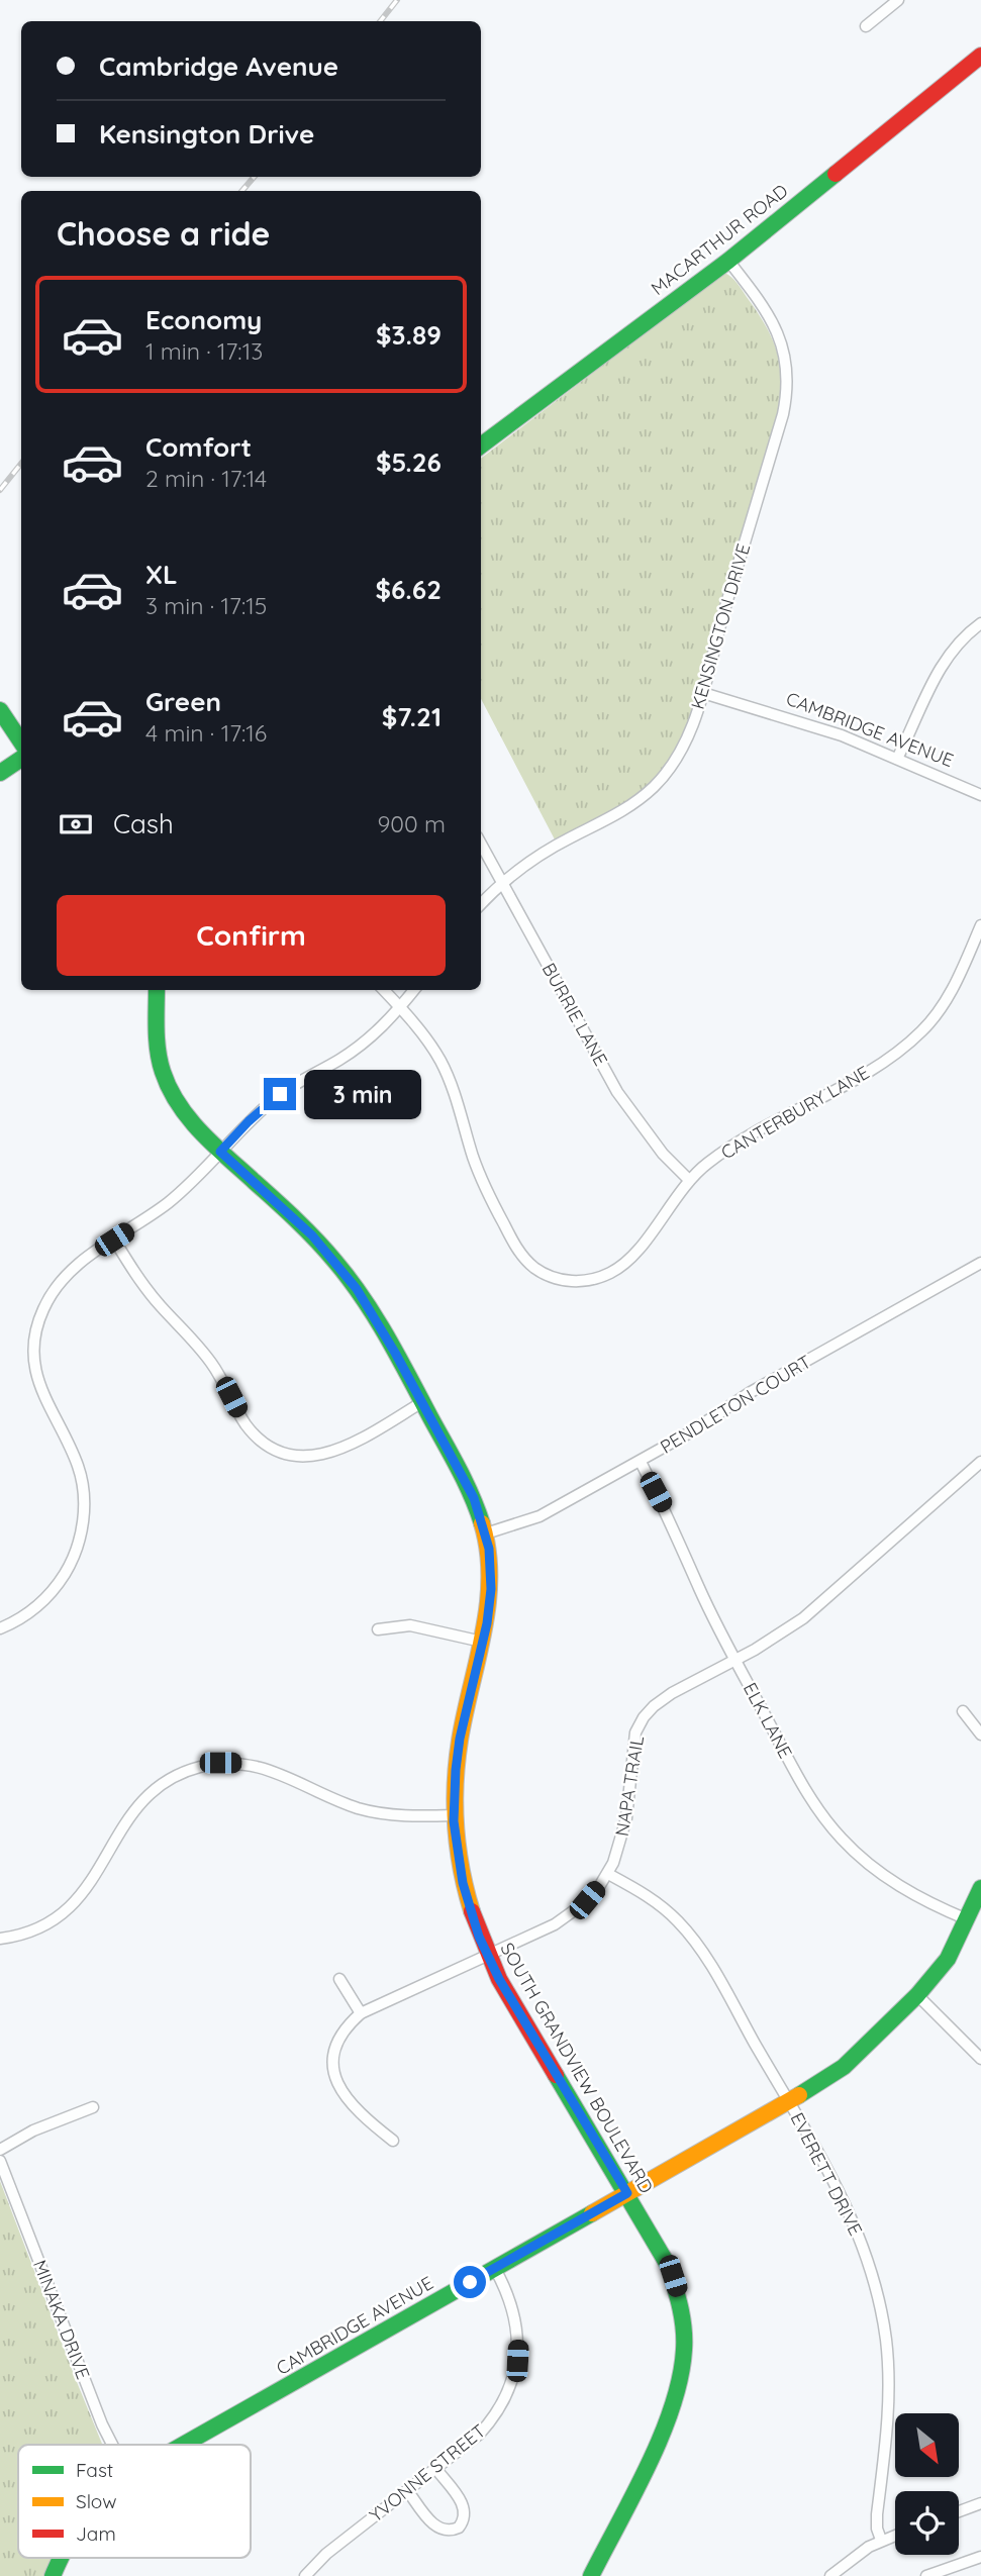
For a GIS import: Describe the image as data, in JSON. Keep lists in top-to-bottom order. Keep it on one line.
{"streets":{"street":["MACARTHUR ROAD","KENSINGTON DRIVE","CAMBRIDGE AVENUE","BURRIE LANE","CANTERBURY LANE","PENDLETON COURT","ELK LANE","NAPA TRAIL","SOUTH GRANDVIEW BOULEVARD","EVERETT DRIVE","MINAKA DRIVE","YVONNE STREET"]},"crossings":[["MACARTHUR ROAD","KENSINGTON DRIVE"],["KENSINGTON DRIVE","CAMBRIDGE AVENUE"],["KENSINGTON DRIVE","BURRIE LANE"],["CAMBRIDGE AVENUE","ELK LANE"],["CAMBRIDGE AVENUE","SOUTH GRANDVIEW BOULEVARD"],["CAMBRIDGE AVENUE","EVERETT DRIVE"],["CAMBRIDGE AVENUE","YVONNE STREET"],["BURRIE LANE","CANTERBURY LANE"],["PENDLETON COURT","ELK LANE"],["PENDLETON COURT","SOUTH GRANDVIEW BOULEVARD"],["ELK LANE","NAPA TRAIL"],["NAPA TRAIL","SOUTH GRANDVIEW BOULEVARD"],["NAPA TRAIL","EVERETT DRIVE"]],"legend":["Fast","Slow","Jam"],"north":"bottom right","page":{"banner":["Cambridge Avenue","Kensington Drive"],"heading":"Choose a ride","list":[{"name":"Economy","note":"1 min · 17:13","value":"$3.89"},{"name":"Comfort","note":"2 min · 17:14","value":"$5.26"},{"name":"XL","note":"3 min · 17:15","value":"$6.62"},{"name":"Green","note":"4 min · 17:16","value":"$7.21"}],"pay":["Cash","900 m"],"buttons":"Confirm","bubble":"3 min"}}
